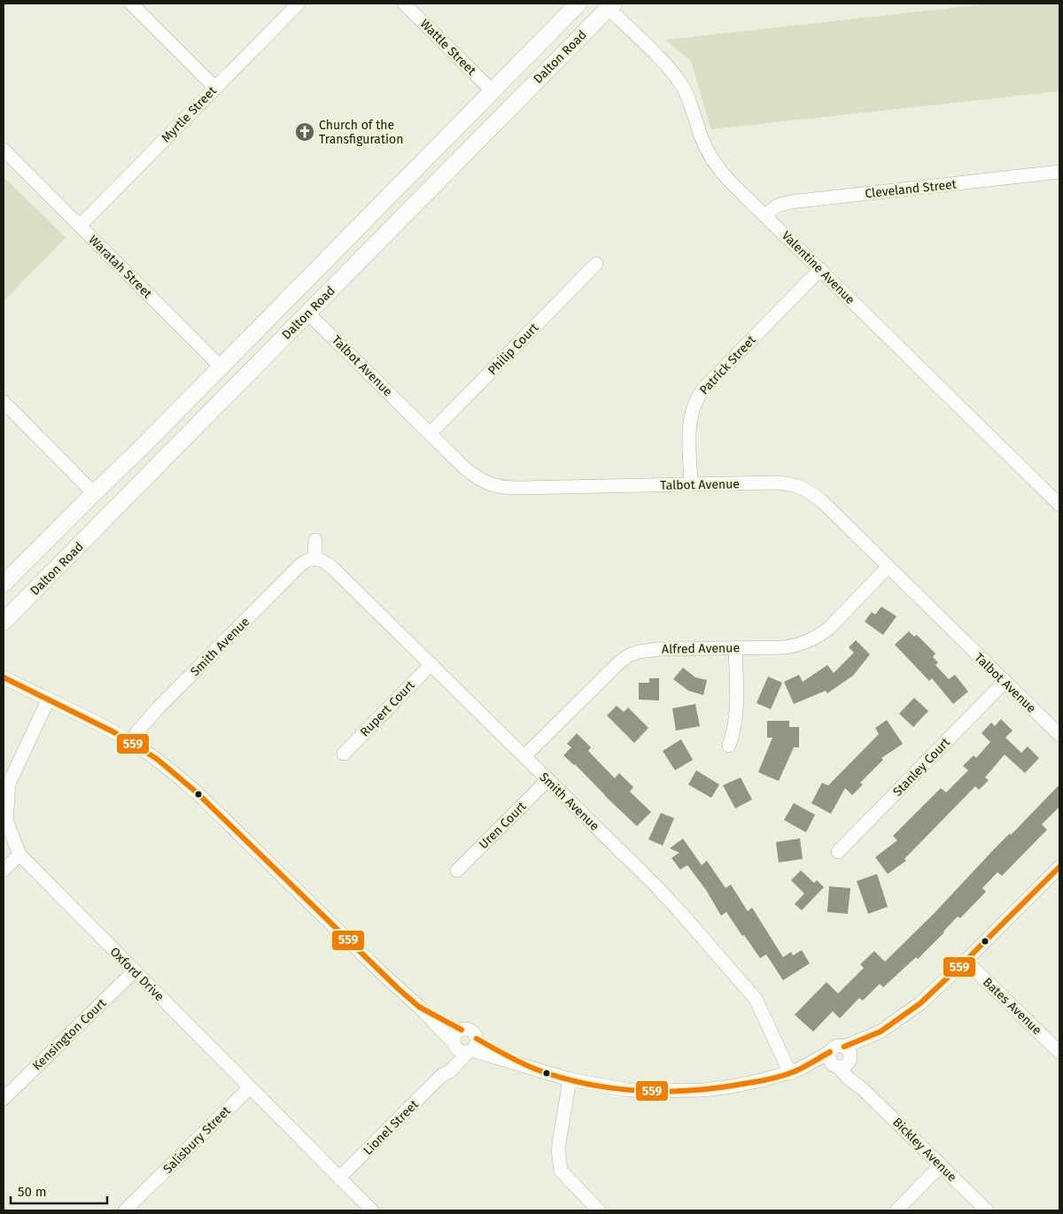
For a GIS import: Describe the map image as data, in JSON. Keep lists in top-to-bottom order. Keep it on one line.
{"streets":{"main road":["Dalton Road","Waratah Street"],"street":["Wattle Street","Myrtle Street","Cleveland Street","Valentine Avenue","Philip Court","Patrick Street","Talbot Avenue","Smith Avenue","Alfred Avenue","Rupert Court","Stanley Court","Uren Court","Oxford Drive","Bates Avenue","Kensington Court","Lionel Street","Salisbury Street","Bickley Avenue"]},"crossings":[["Wattle Street","Dalton Road"],["Dalton Road","Waratah Street"],["Dalton Road","Valentine Avenue"],["Dalton Road","Talbot Avenue"],["Myrtle Street","Waratah Street"],["Cleveland Street","Valentine Avenue"],["Valentine Avenue","Patrick Street"],["Philip Court","Talbot Avenue"],["Patrick Street","Talbot Avenue"],["Talbot Avenue","Alfred Avenue"],["Talbot Avenue","Stanley Court"],["Smith Avenue","Alfred Avenue"],["Smith Avenue","Rupert Court"],["Smith Avenue","Uren Court"],["Oxford Drive","Kensington Court"],["Oxford Drive","Lionel Street"],["Oxford Drive","Salisbury Street"]],"places":{"church":["Church of the Transfiguration"]},"lines":["transit line 559"],"scale_bar":"50 m"}
